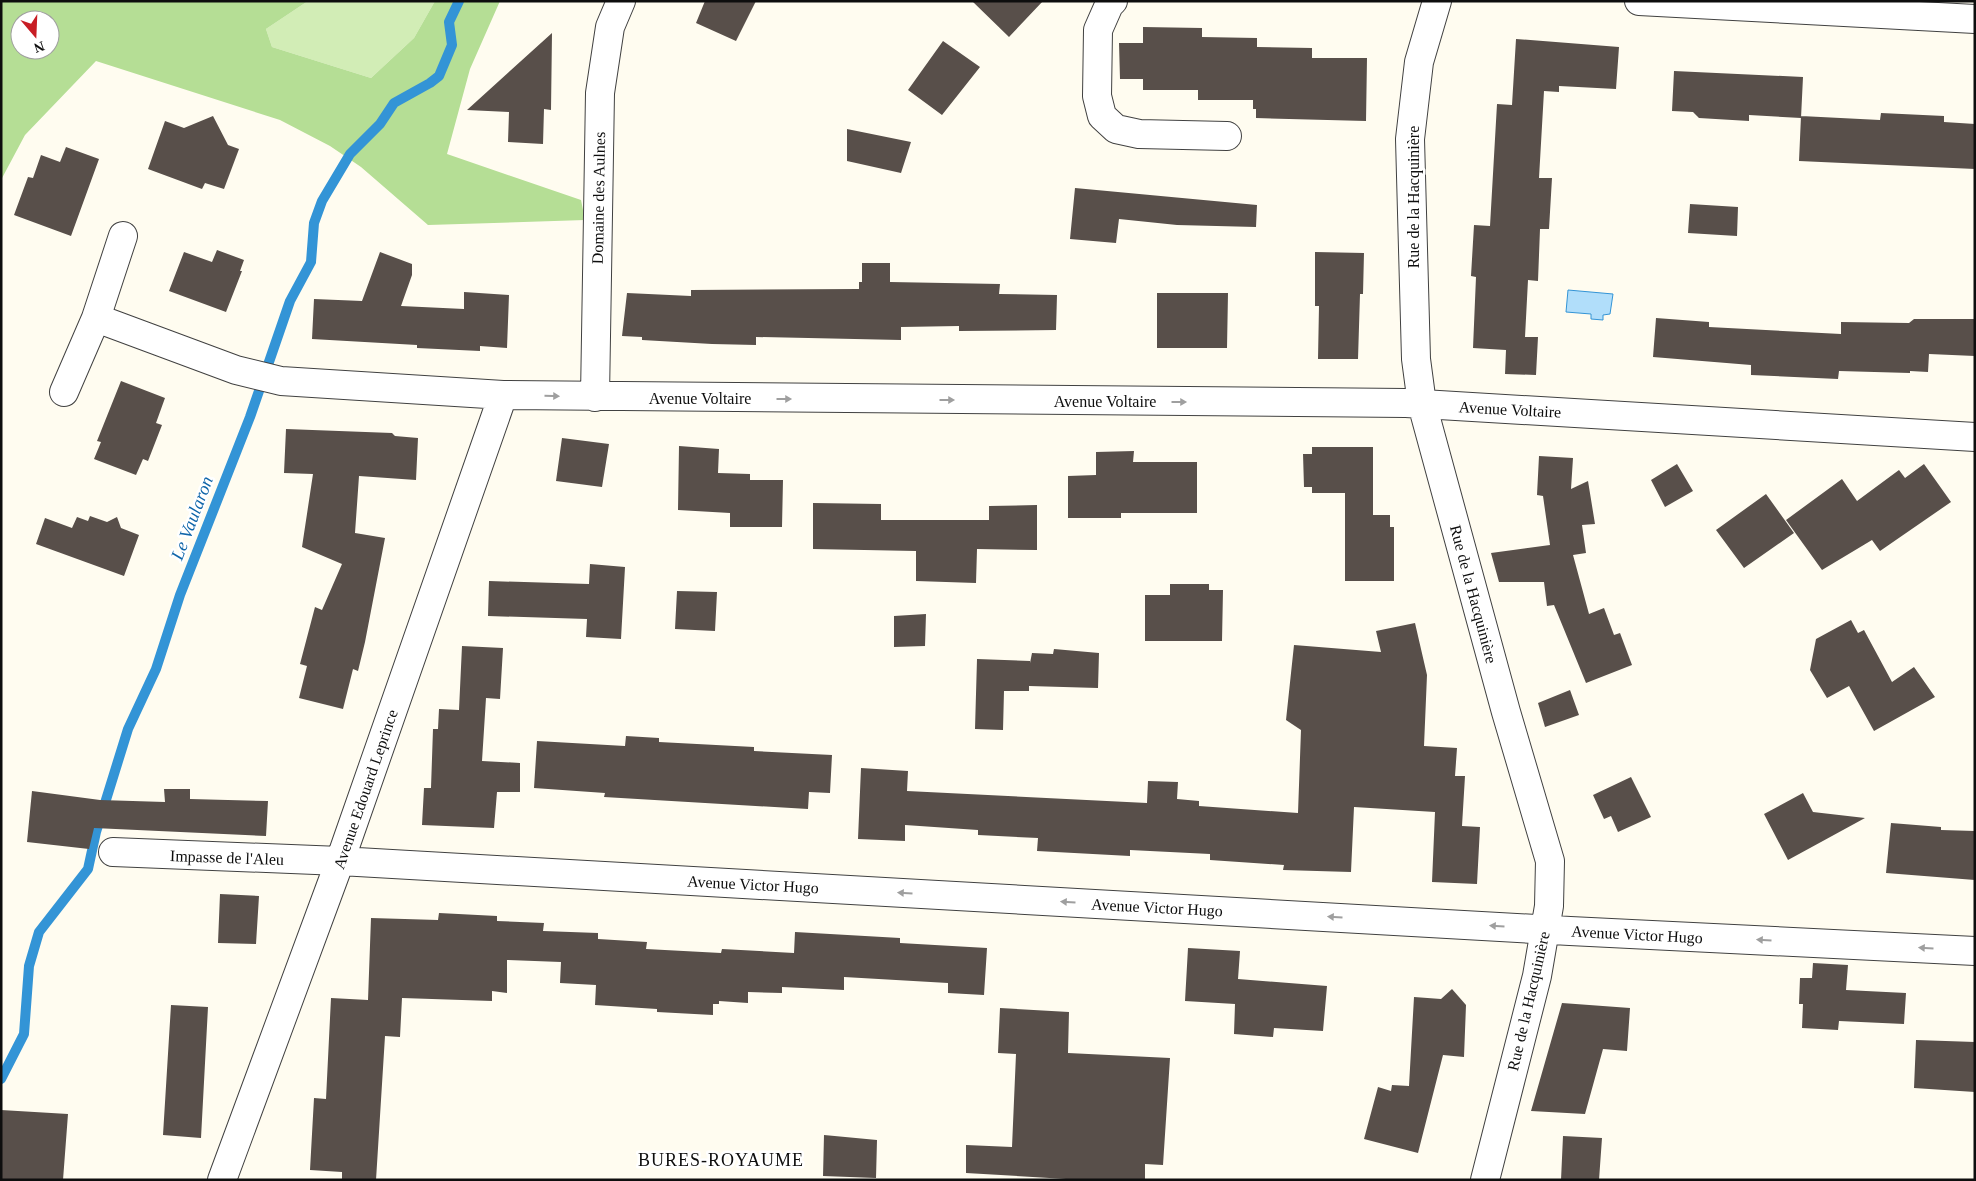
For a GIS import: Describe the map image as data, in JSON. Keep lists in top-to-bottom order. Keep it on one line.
{"streets":{"street":["Rue de la Hacquinière","Domaine des Aulnes","Avenue Voltaire","Avenue Edouard Leprince","Impasse de l'Aleu","Avenue Victor Hugo"]},"crossings":[["Rue de la Hacquinière","Avenue Voltaire"],["Rue de la Hacquinière","Avenue Victor Hugo"],["Domaine des Aulnes","Avenue Voltaire"],["Avenue Voltaire","Avenue Edouard Leprince"],["Avenue Edouard Leprince","Impasse de l'Aleu"],["Avenue Edouard Leprince","Avenue Victor Hugo"],["Impasse de l'Aleu","Avenue Victor Hugo"]],"one_way":["Avenue Voltaire","Avenue Victor Hugo"],"districts":["BURES-ROYAUME"],"water":["Le Vaularon"],"north":"bottom"}
